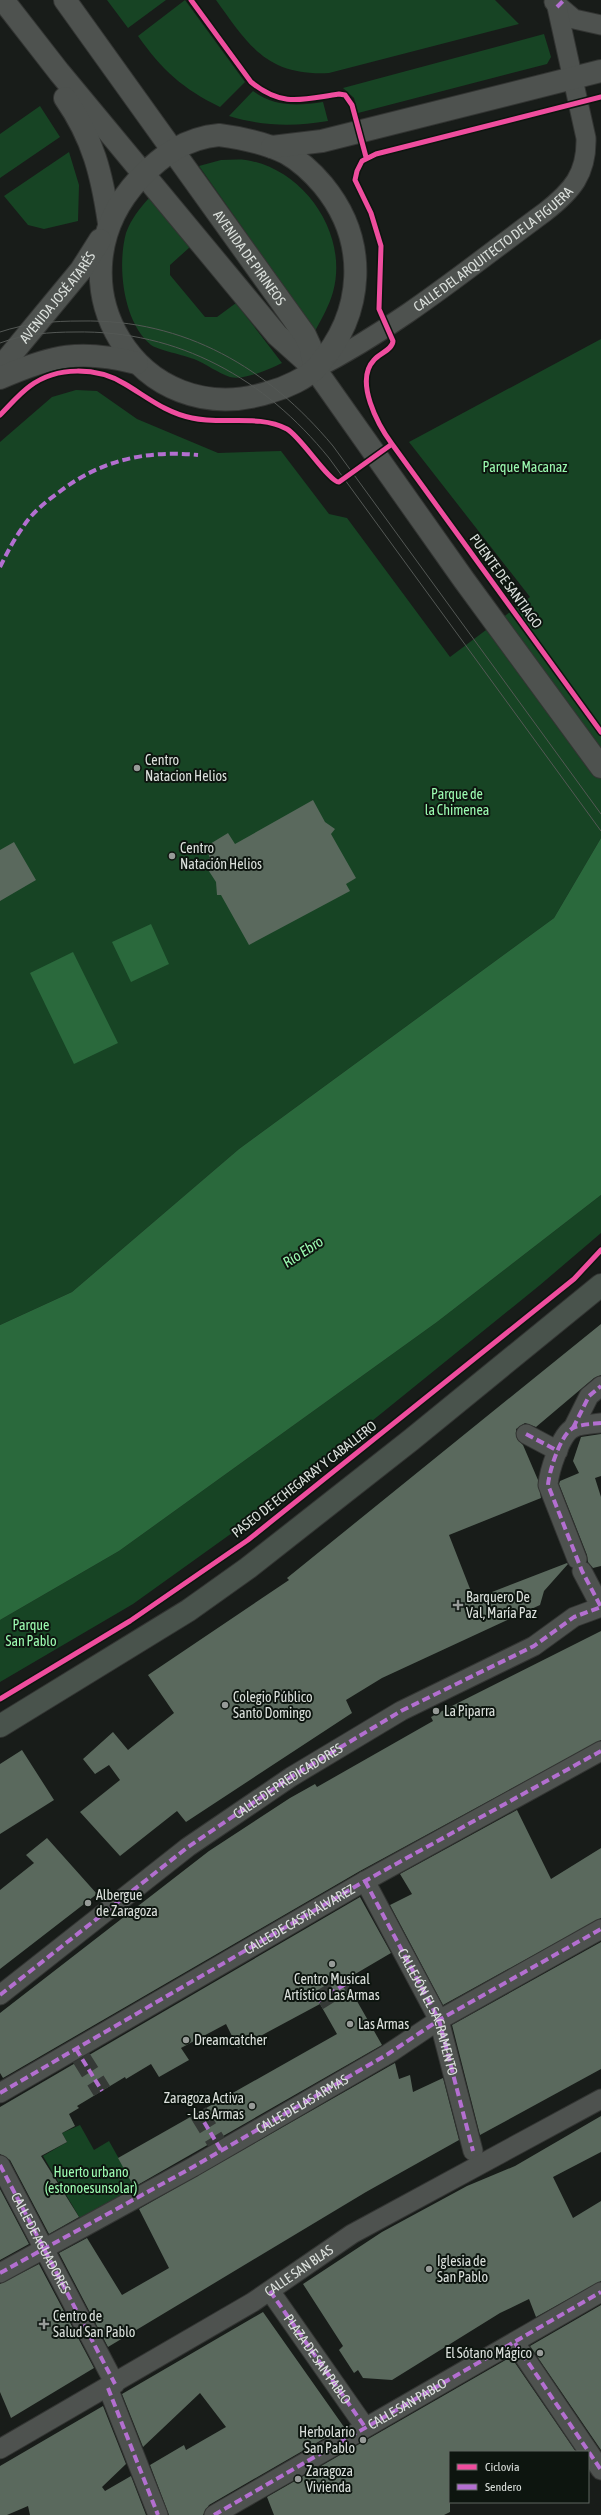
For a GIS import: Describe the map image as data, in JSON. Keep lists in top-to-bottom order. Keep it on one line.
{"streets":{"main road":["AVENIDA DE PIRINEOS","AVENIDA JOSÉ ATARÉS"],"street":["CALLE DEL ARQUITECTO DE LA FIGUERA","CALLE DE PREDICADORES","CALLE DE CASTA ÁLVAREZ","CALLEJÓN EL SACRAMENTO","CALLE DE LAS ARMAS","CALLE DE AGUADORES","CALLE SAN BLAS","PLAZA DE SAN PABLO","CALLE SAN PABLO"],"cycle path":["PUENTE DE SANTIAGO","PASEO DE ECHEGARAY Y CABALLERO"]},"crossings":[["CALLE DEL ARQUITECTO DE LA FIGUERA","AVENIDA DE PIRINEOS"],["CALLE DE CASTA ÁLVAREZ","CALLEJÓN EL SACRAMENTO"],["CALLEJÓN EL SACRAMENTO","CALLE DE LAS ARMAS"],["CALLE DE LAS ARMAS","CALLE DE AGUADORES"],["CALLE DE AGUADORES","CALLE SAN BLAS"],["CALLE SAN BLAS","PLAZA DE SAN PABLO"],["PLAZA DE SAN PABLO","CALLE SAN PABLO"]],"water":["Río Ebro"],"parks":["Parque Macanaz","Parque de la Chimenea","Parque San Pablo","Huerto urbano (estonoesunsolar)"],"places":{"other":["Centro Natacion Helios","Centro Natación Helios","Colegio Público Santo Domingo","La Piparra","Albergue de Zaragoza","Centro Musical Artístico Las Armas","Las Armas","Dreamcatcher","Zaragoza Activa - Las Armas","Iglesia de San Pablo","El Sótano Mágico","Herbolario San Pablo","Zaragoza Vivienda"],"health":["Barquero De Val, María Paz","Centro de Salud San Pablo"]},"legend":["Ciclovía","Sendero"]}
